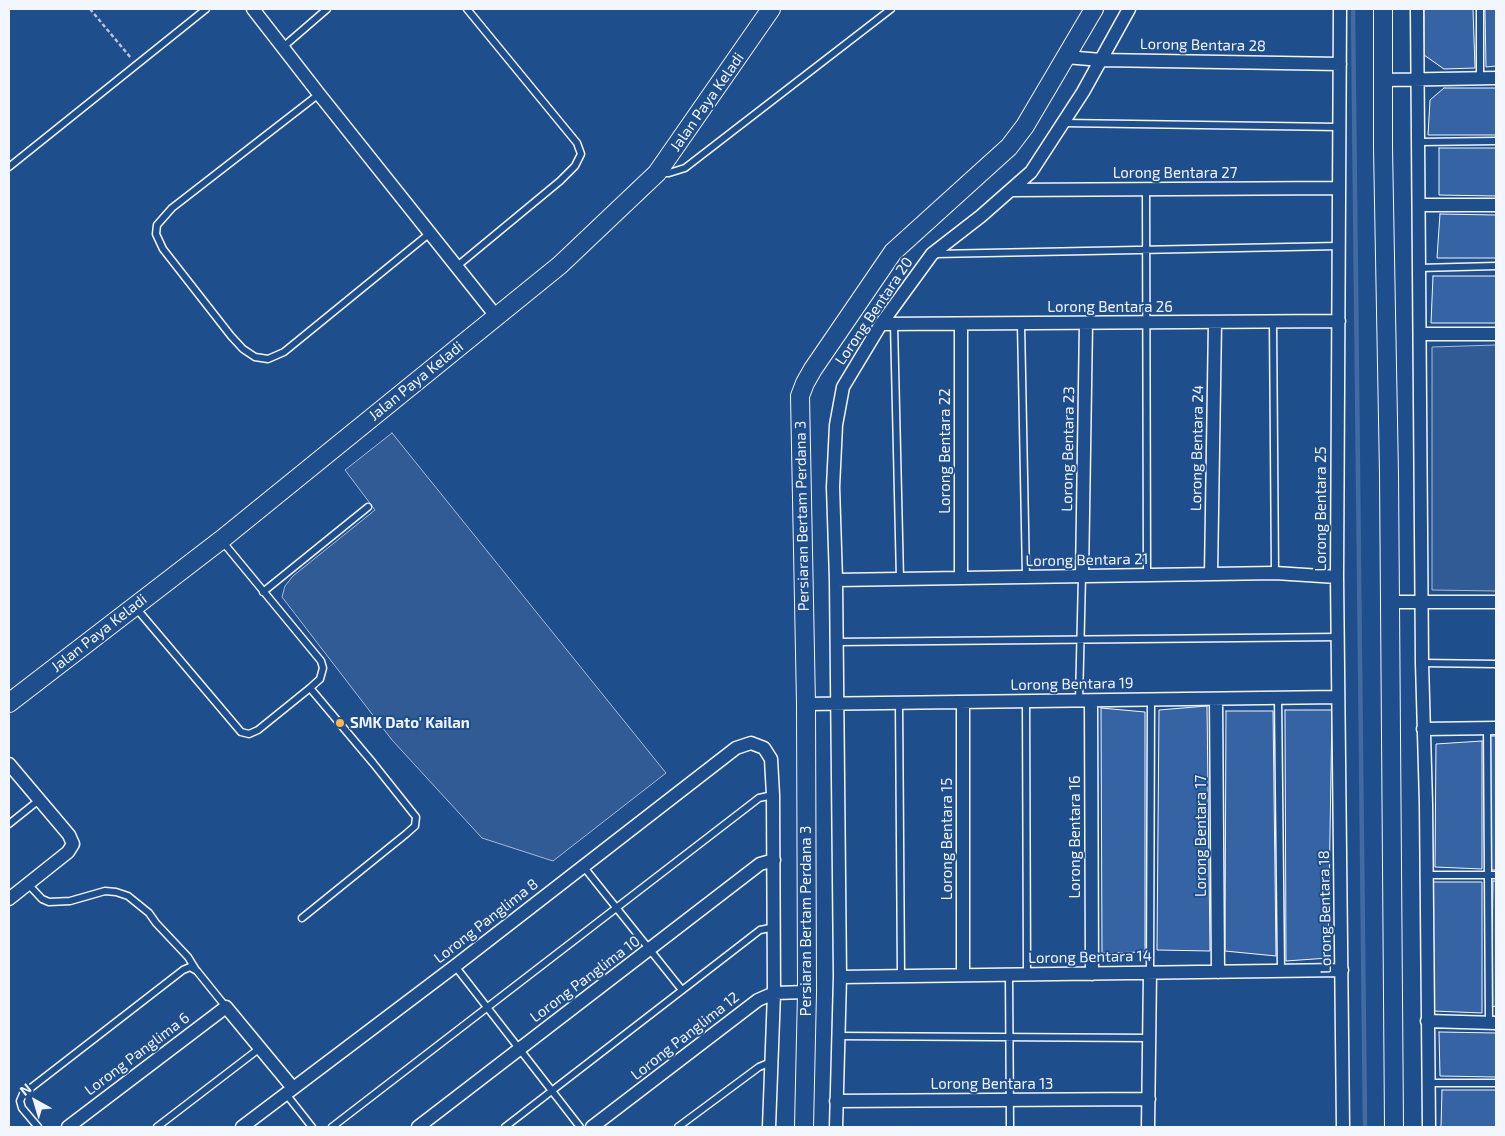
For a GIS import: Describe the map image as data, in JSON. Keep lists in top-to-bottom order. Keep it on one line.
{"streets":{"street":["Lorong Bentara 28","Jalan Paya Keladi","Lorong Bentara 27","Lorong Bentara 26","Lorong Bentara 20","Lorong Bentara 24","Lorong Bentara 23","Lorong Bentara 22","Lorong Bentara 25","Persiaran Bertam Perdana 3","Lorong Bentara 21","Lorong Bentara 19","Lorong Bentara 17","Lorong Bentara 16","Lorong Bentara 15","Lorong Bentara 18","Lorong Panglima 8","Lorong Bentara 14","Lorong Panglima 10","Lorong Panglima 12","Lorong Panglima 6","Lorong Bentara 13"]},"crossings":[["Lorong Bentara 28","Lorong Bentara 20"],["Lorong Bentara 28","Lorong Bentara 25"],["Lorong Bentara 28","Persiaran Bertam Perdana 3"],["Lorong Bentara 27","Lorong Bentara 20"],["Lorong Bentara 27","Lorong Bentara 25"],["Lorong Bentara 26","Lorong Bentara 20"],["Lorong Bentara 26","Lorong Bentara 24"],["Lorong Bentara 26","Lorong Bentara 23"],["Lorong Bentara 26","Lorong Bentara 22"],["Lorong Bentara 26","Lorong Bentara 25"],["Lorong Bentara 20","Lorong Bentara 21"],["Lorong Bentara 20","Lorong Bentara 19"],["Lorong Bentara 20","Lorong Bentara 14"],["Lorong Bentara 20","Lorong Bentara 13"],["Lorong Bentara 24","Lorong Bentara 21"],["Lorong Bentara 23","Lorong Bentara 21"],["Lorong Bentara 22","Lorong Bentara 21"],["Lorong Bentara 25","Lorong Bentara 21"],["Lorong Bentara 25","Lorong Bentara 19"],["Lorong Bentara 25","Lorong Bentara 18"],["Persiaran Bertam Perdana 3","Lorong Bentara 19"],["Persiaran Bertam Perdana 3","Lorong Panglima 12"],["Lorong Bentara 19","Lorong Bentara 17"],["Lorong Bentara 19","Lorong Bentara 16"],["Lorong Bentara 19","Lorong Bentara 15"],["Lorong Bentara 19","Lorong Bentara 18"],["Lorong Bentara 17","Lorong Bentara 14"],["Lorong Bentara 16","Lorong Bentara 14"],["Lorong Bentara 15","Lorong Bentara 14"],["Lorong Bentara 18","Lorong Bentara 14"]],"places":["SMK Dato' Kailan"],"north":"top left"}
